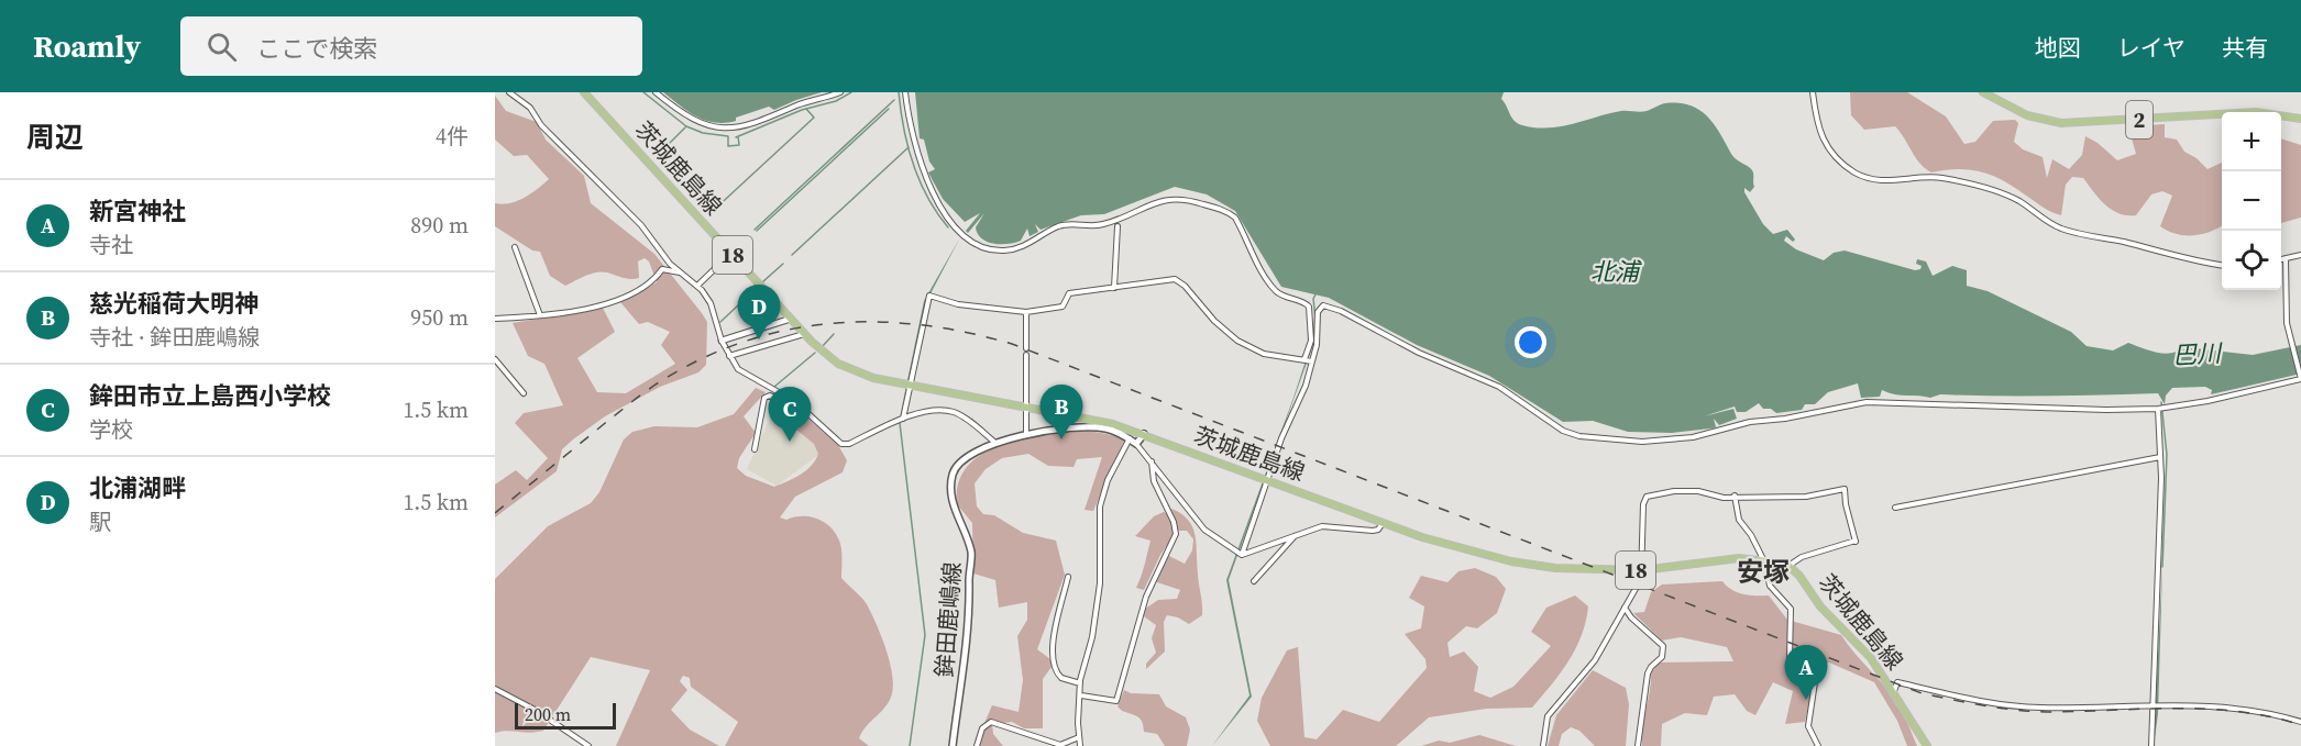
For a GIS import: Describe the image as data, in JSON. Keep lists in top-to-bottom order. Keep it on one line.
{"streets":{"main road":["2","茨城鹿島線","18","鉾田鹿嶋線"]},"districts":["安塚"],"water":["北浦","巴川"],"scale_bar":"200 m","page":{"header":"Roamly","search":"ここで検索","nav":["地図","レイヤ","共有"],"heading":["周辺","4件"],"map_buttons":["+","−"],"list":[{"mark":"A","name":"新宮神社","note":"寺社","value":"890 m"},{"mark":"B","name":"慈光稲荷大明神","note":"寺社 · 鉾田鹿嶋線","value":"950 m"},{"mark":"C","name":"鉾田市立上島西小学校","note":"学校","value":"1.5 km"},{"mark":"D","name":"北浦湖畔","note":"駅","value":"1.5 km"}],"pins":["D","B","C","A"],"scale":"200 m"}}
